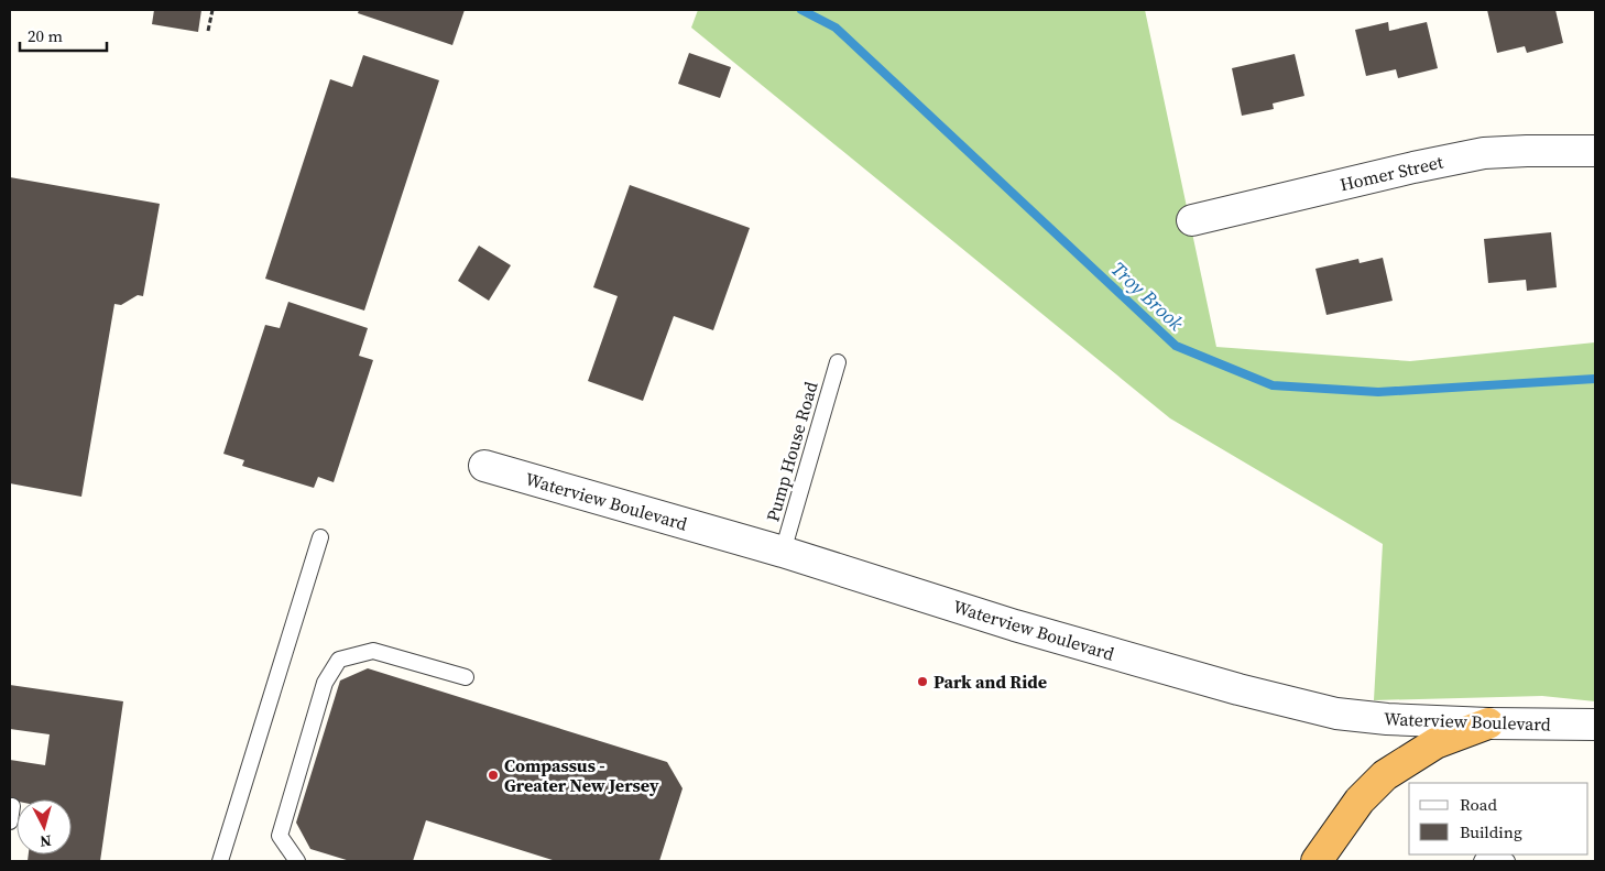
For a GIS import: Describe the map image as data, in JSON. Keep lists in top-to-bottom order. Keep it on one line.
{"streets":{"street":["Homer Street","Waterview Boulevard"],"lane":["Pump House Road"]},"crossings":[["Pump House Road","Waterview Boulevard"]],"water":["Troy Brook"],"places":["Park and Ride","Compassus - Greater New Jersey"],"legend":["Road","Building"],"scale_bar":"20 m","north":"bottom"}
